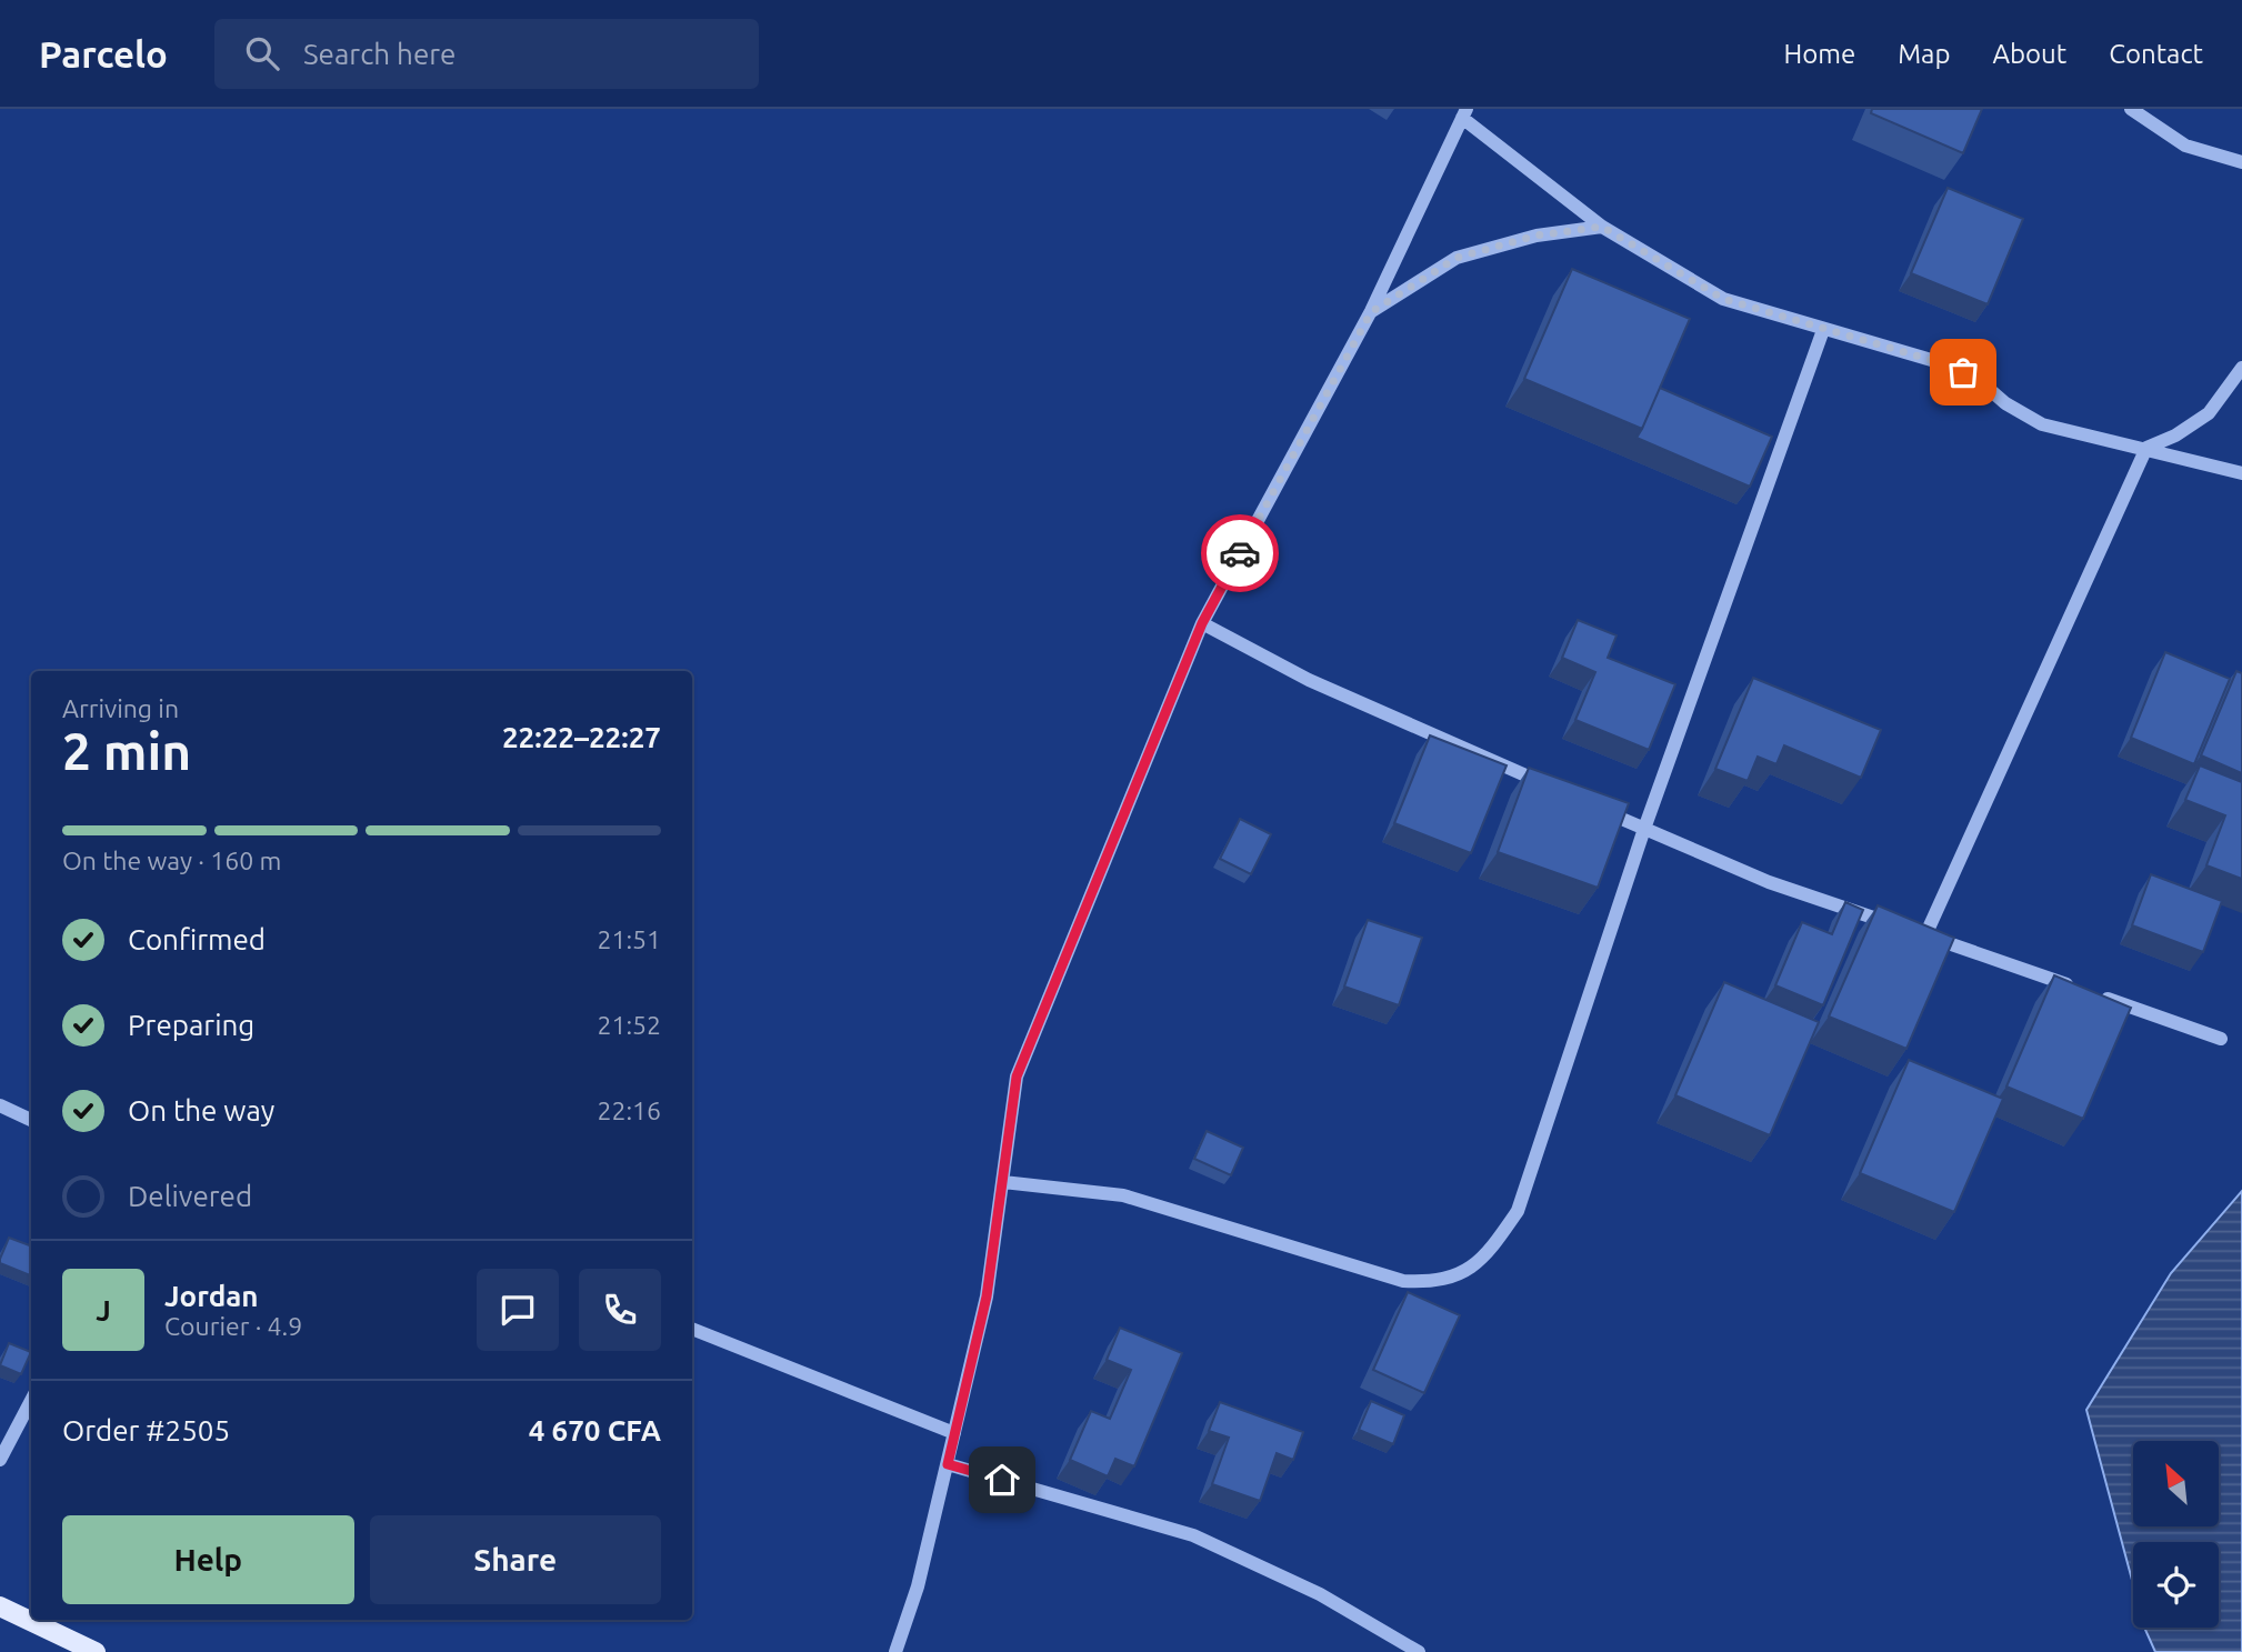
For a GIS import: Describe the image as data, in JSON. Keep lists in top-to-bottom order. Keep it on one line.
{"north":"top left","page":{"header":"Parcelo","search":"Search here","nav":["Home","Map","About","Contact"],"heading":["2 min","Arriving in","22:22–22:27"],"panel":["Jordan","Courier · 4.9","Order #2505","4 670 CFA"],"bar":"On the way · 160 m","list":[["Confirmed","21:51"],["Preparing","21:52"],["On the way","22:16"],"Delivered"],"round":"J","buttons":["Help","Share"]}}
